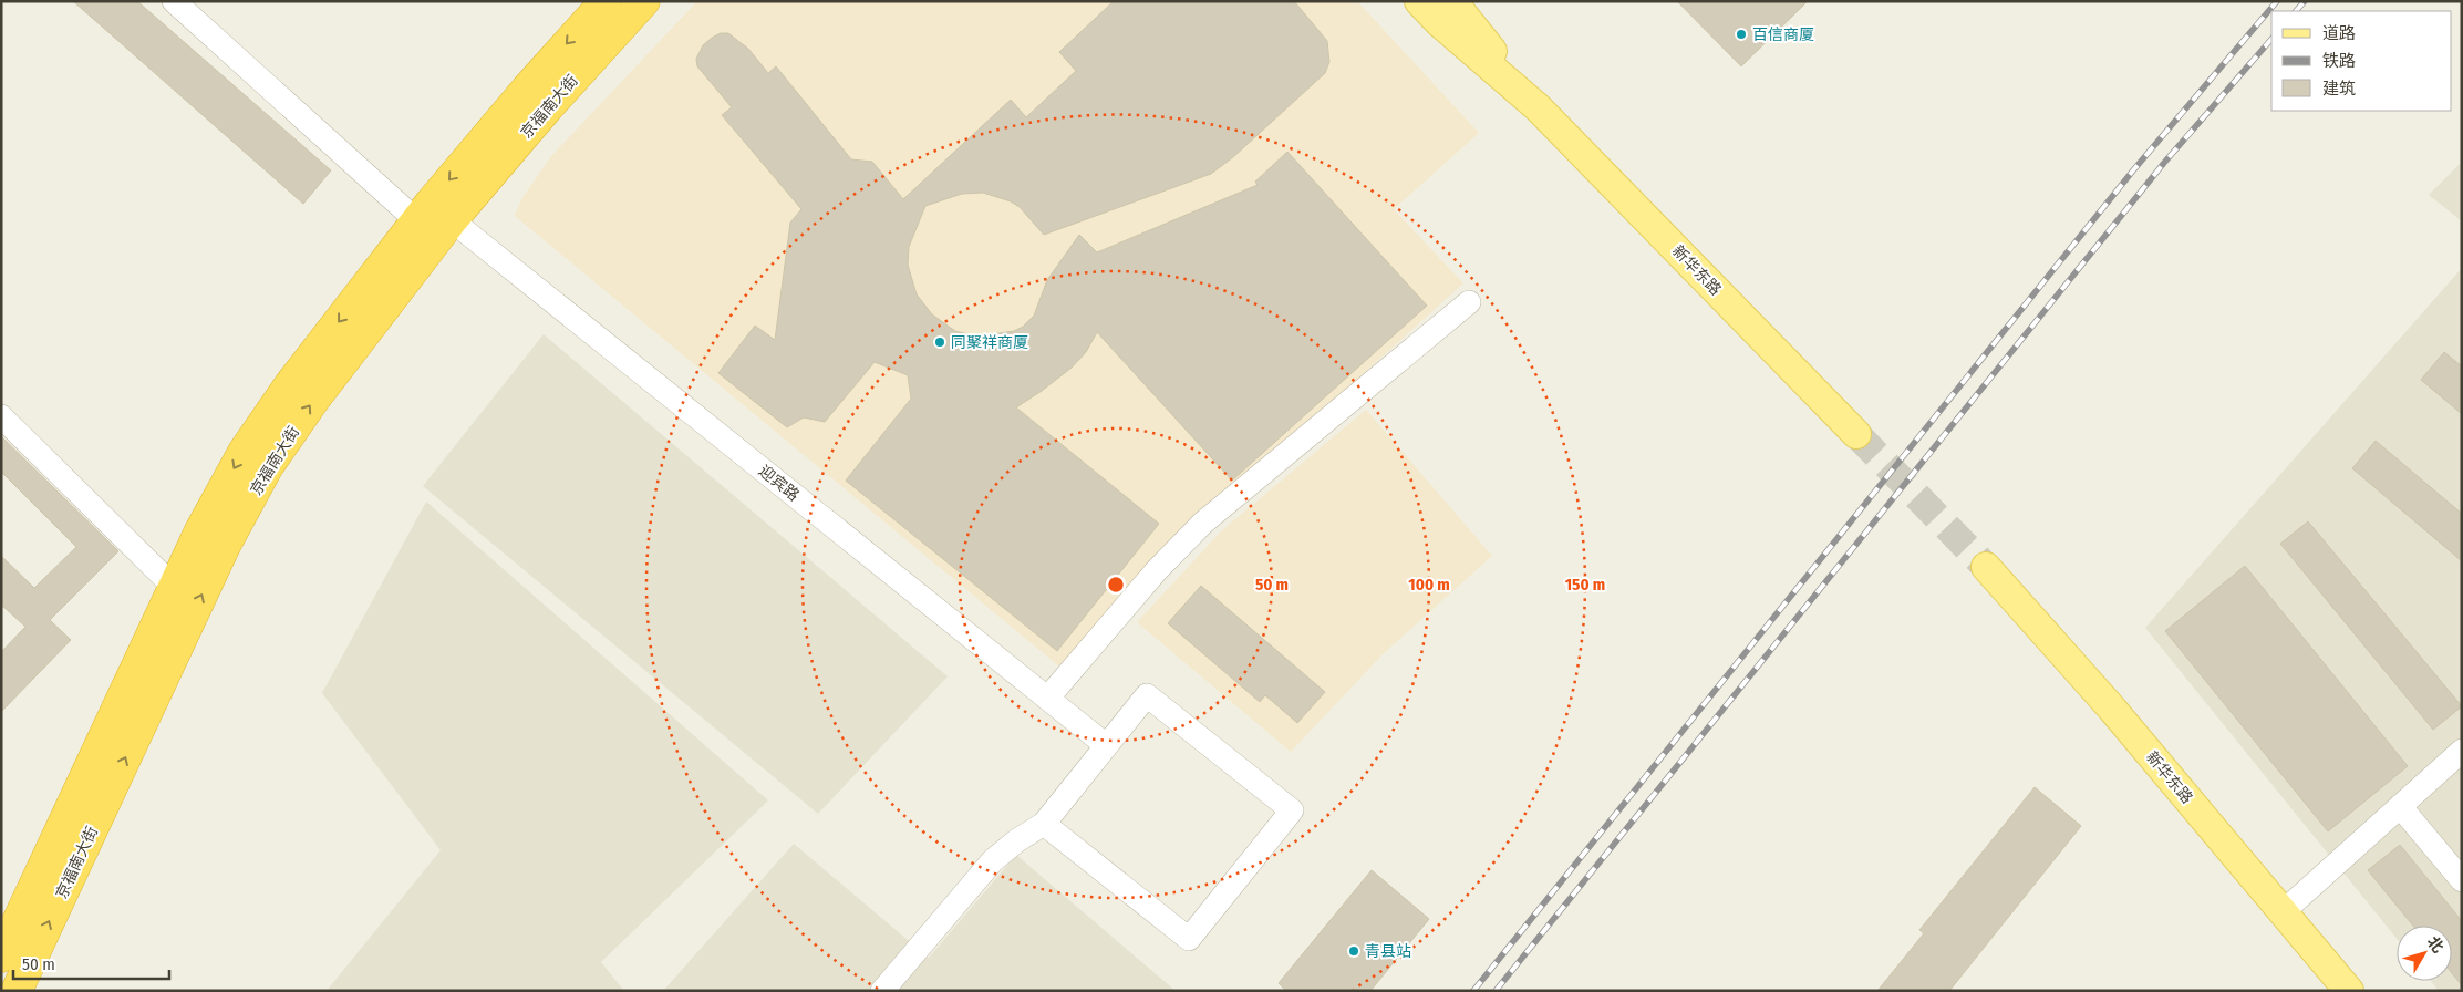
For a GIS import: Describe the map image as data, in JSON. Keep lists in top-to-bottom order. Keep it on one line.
{"streets":{"highway":["京福南大街"],"main road":["新华东路"],"street":["迎宾路"]},"crossings":[["京福南大街","迎宾路"]],"places":["百信商厦","同聚祥商厦","青县站"],"legend":["道路","铁路","建筑"],"scale_bar":"50 m","north":"top right","rings":["50 m","100 m","150 m"]}
